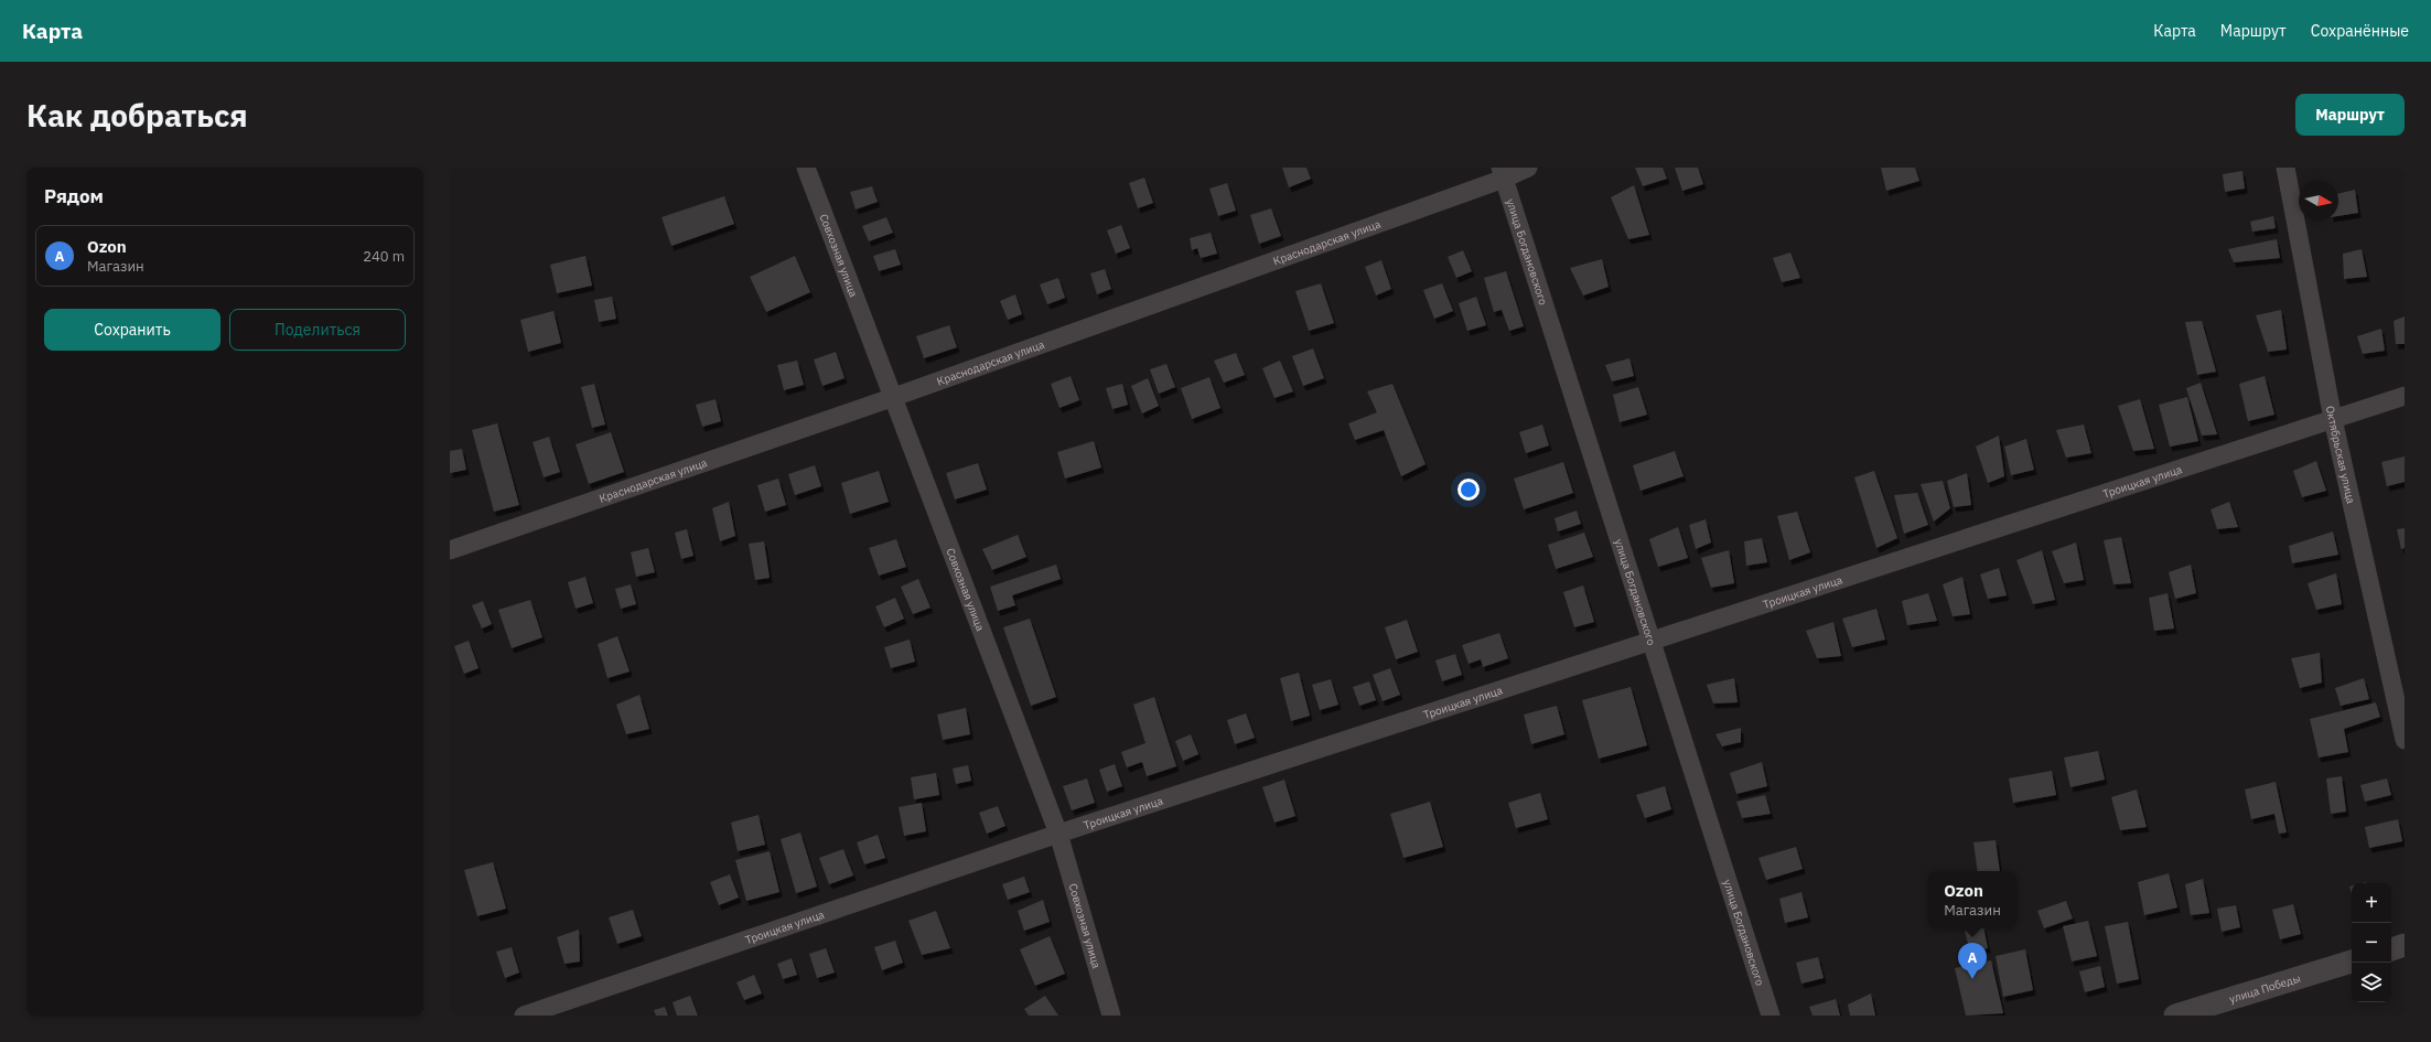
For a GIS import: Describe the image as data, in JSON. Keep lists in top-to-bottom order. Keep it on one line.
{"streets":{"street":["Краснодарская улица","улица Богдановского","Совхозная улица","Октябрьская улица","Троицкая улица","улица Победы"]},"crossings":[["Краснодарская улица","улица Богдановского"],["Краснодарская улица","Совхозная улица"],["улица Богдановского","Троицкая улица"],["Совхозная улица","Троицкая улица"],["Октябрьская улица","Троицкая улица"]],"north":"right","page":{"header":"Карта","nav":["Карта","Маршрут","Сохранённые"],"buttons":["Маршрут",["Сохранить","Поделиться"]],"title":"Как добраться","heading":"Рядом","list":[{"mark":"A","name":"Ozon","note":"Магазин","value":"240 m"}],"popup":["Ozon","Магазин"],"map_buttons":["+","−"],"pins":"A"}}
